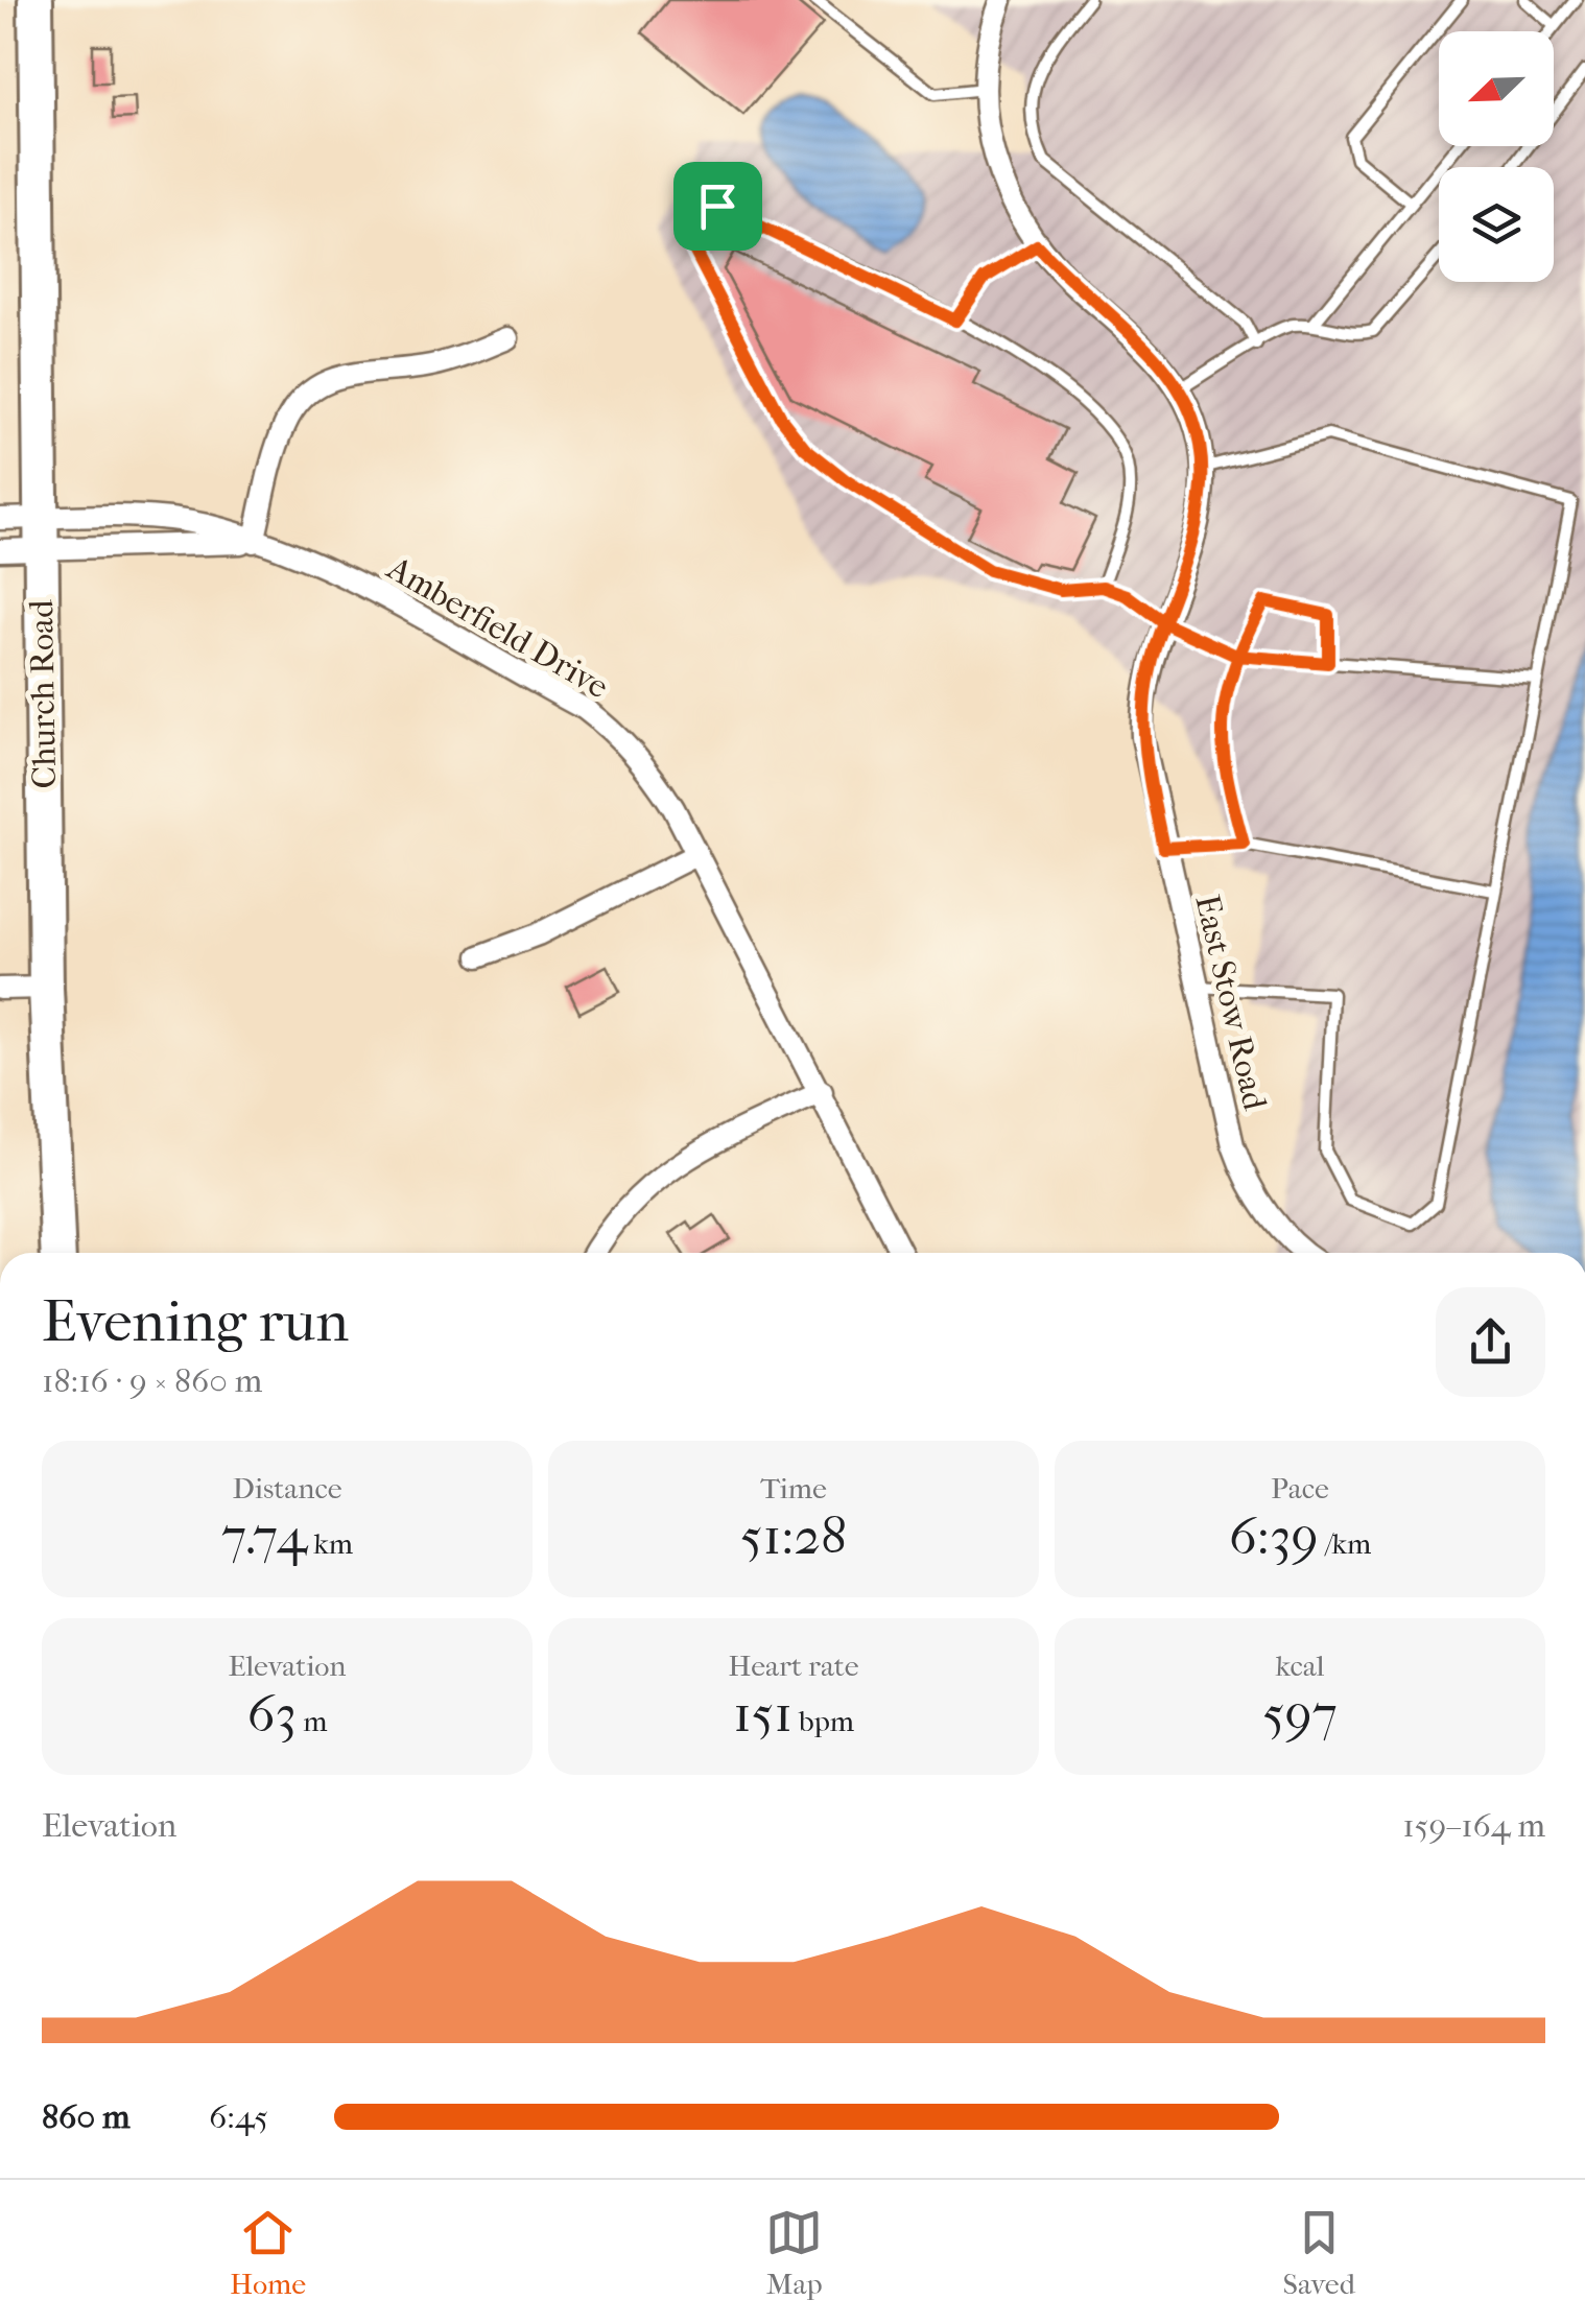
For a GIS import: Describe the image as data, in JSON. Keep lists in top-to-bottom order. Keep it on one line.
{"streets":{"main road":["Church Road"],"street":["Amberfield Drive","East Stow Road"]},"crossings":[["Amberfield Drive","Church Road"]],"north":"bottom left","page":{"heading":["Evening run","18:16 · 9 × 860 m"],"stats":[["Distance","7.74 km"],["Time","51:28"],["Pace","6:39 /km"],["Elevation","63 m"],["Heart rate","151 bpm"],["kcal","597"]],"chart":["Elevation","159–164 m"],"list":[{"name":"860 m","note":"6:45"}],"tabs":["Home","Map","Saved"]}}
